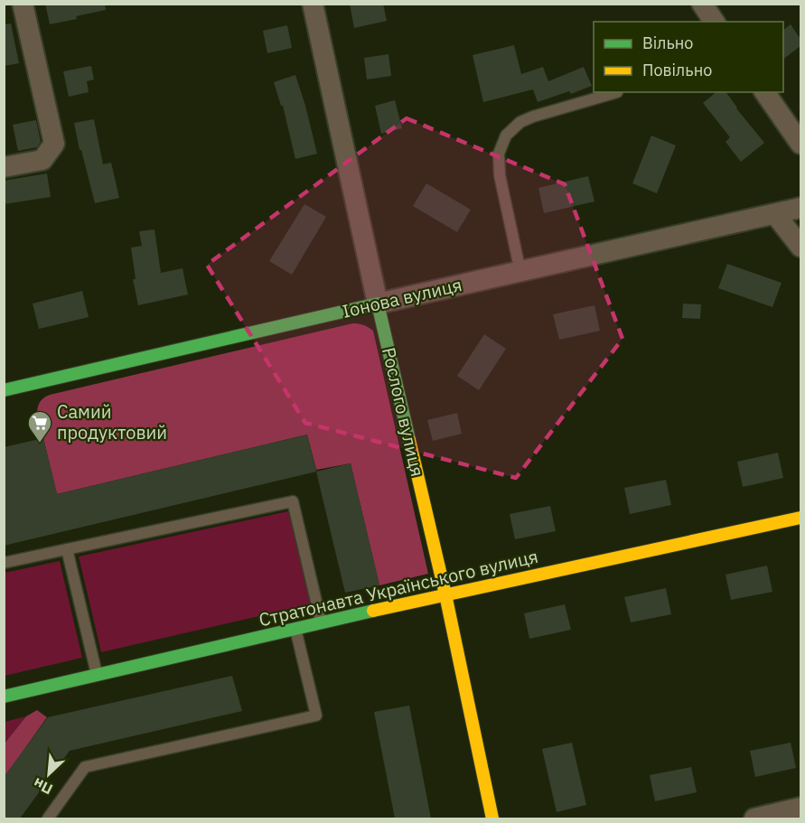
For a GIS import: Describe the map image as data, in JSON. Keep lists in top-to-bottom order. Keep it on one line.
{"streets":{"street":["Іонова вулиця","Рослого вулиця","Стратонавта Українського вулиця"]},"crossings":[["Іонова вулиця","Рослого вулиця"],["Рослого вулиця","Стратонавта Українського вулиця"]],"places":{"supermarket":["Самий продуктовий"]},"legend":["Вільно","Повільно"],"north":"bottom left"}
